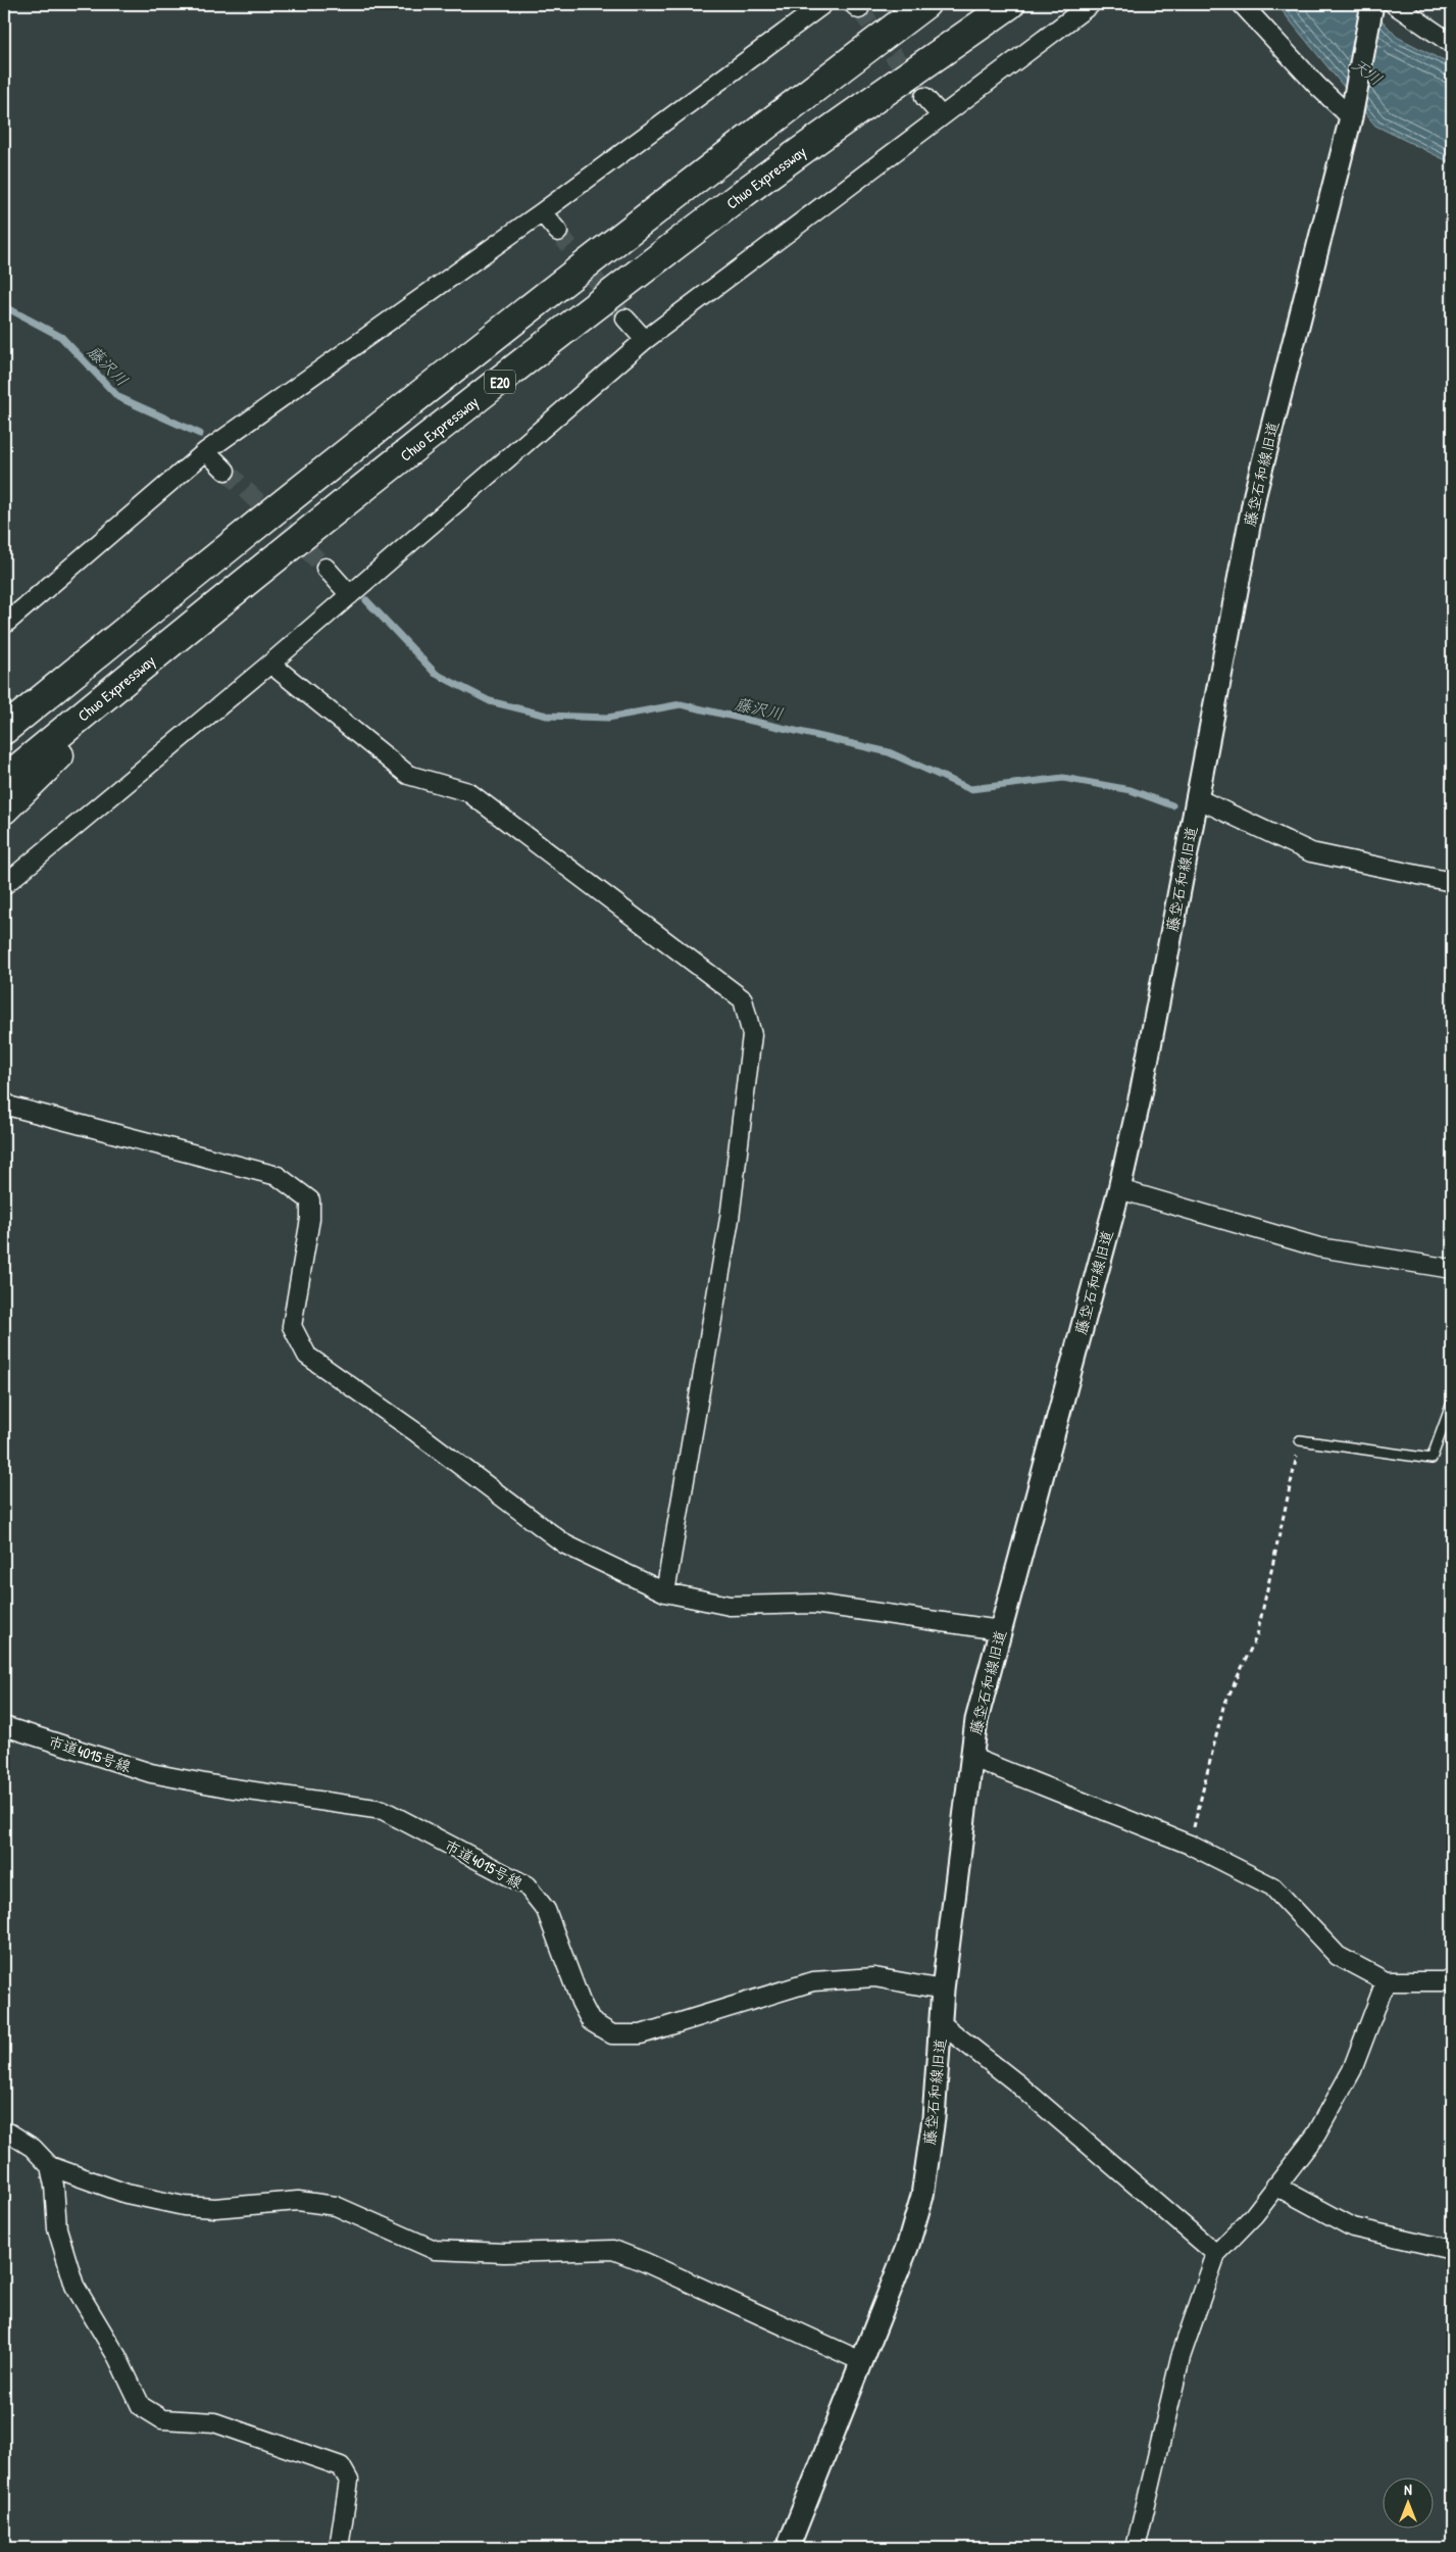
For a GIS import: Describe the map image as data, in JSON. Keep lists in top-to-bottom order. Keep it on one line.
{"streets":{"highway":["Chuo Expressway","E20"],"street":["藤垈石和線旧道","市道4015号線"]},"crossings":[["藤垈石和線旧道","市道4015号線"]],"water":["天川","藤沢川"],"north":"top"}
